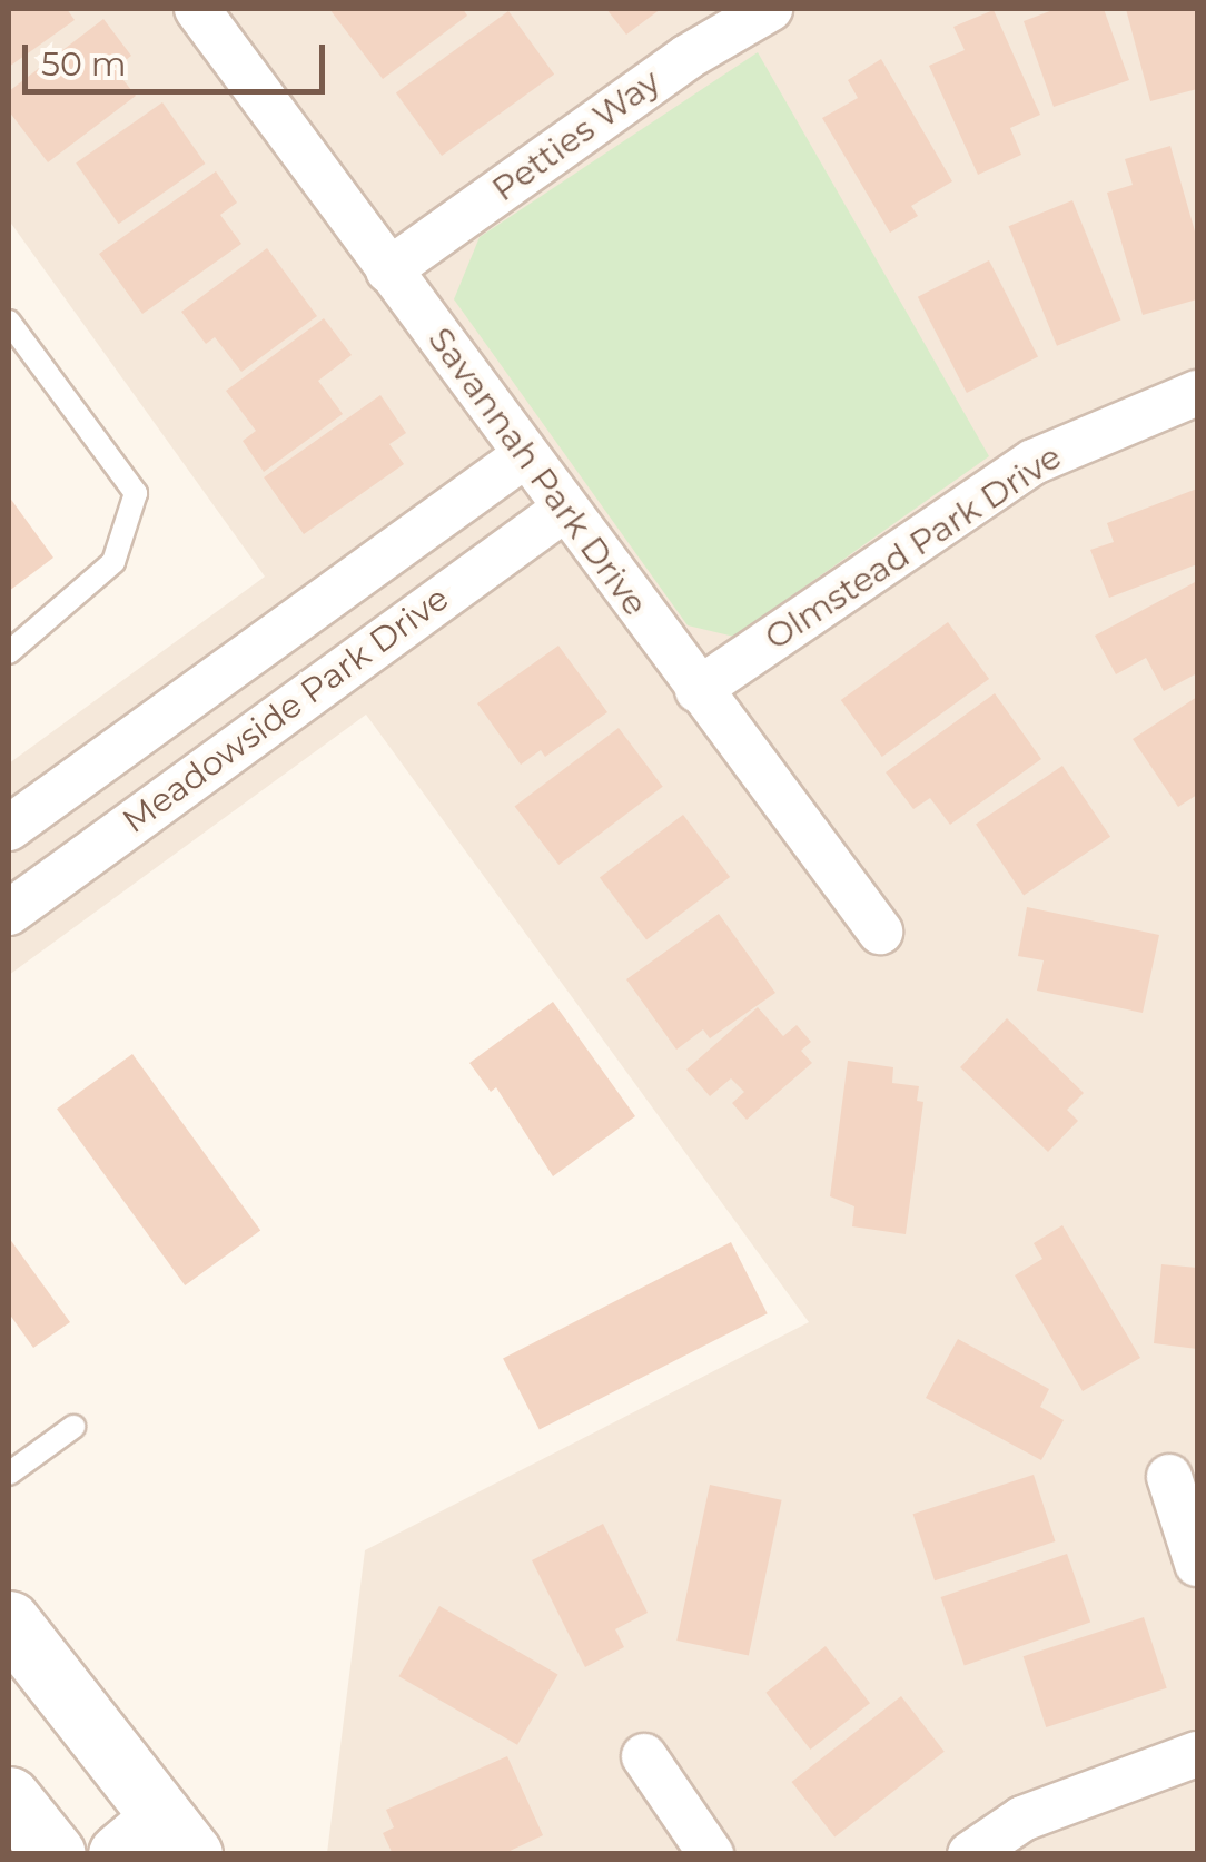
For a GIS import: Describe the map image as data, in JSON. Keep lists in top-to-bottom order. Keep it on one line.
{"streets":{"street":["Petties Way","Savannah Park Drive","Olmstead Park Drive","Meadowside Park Drive"]},"crossings":[["Petties Way","Savannah Park Drive"],["Savannah Park Drive","Olmstead Park Drive"],["Savannah Park Drive","Meadowside Park Drive"]],"scale_bar":"50 m"}
